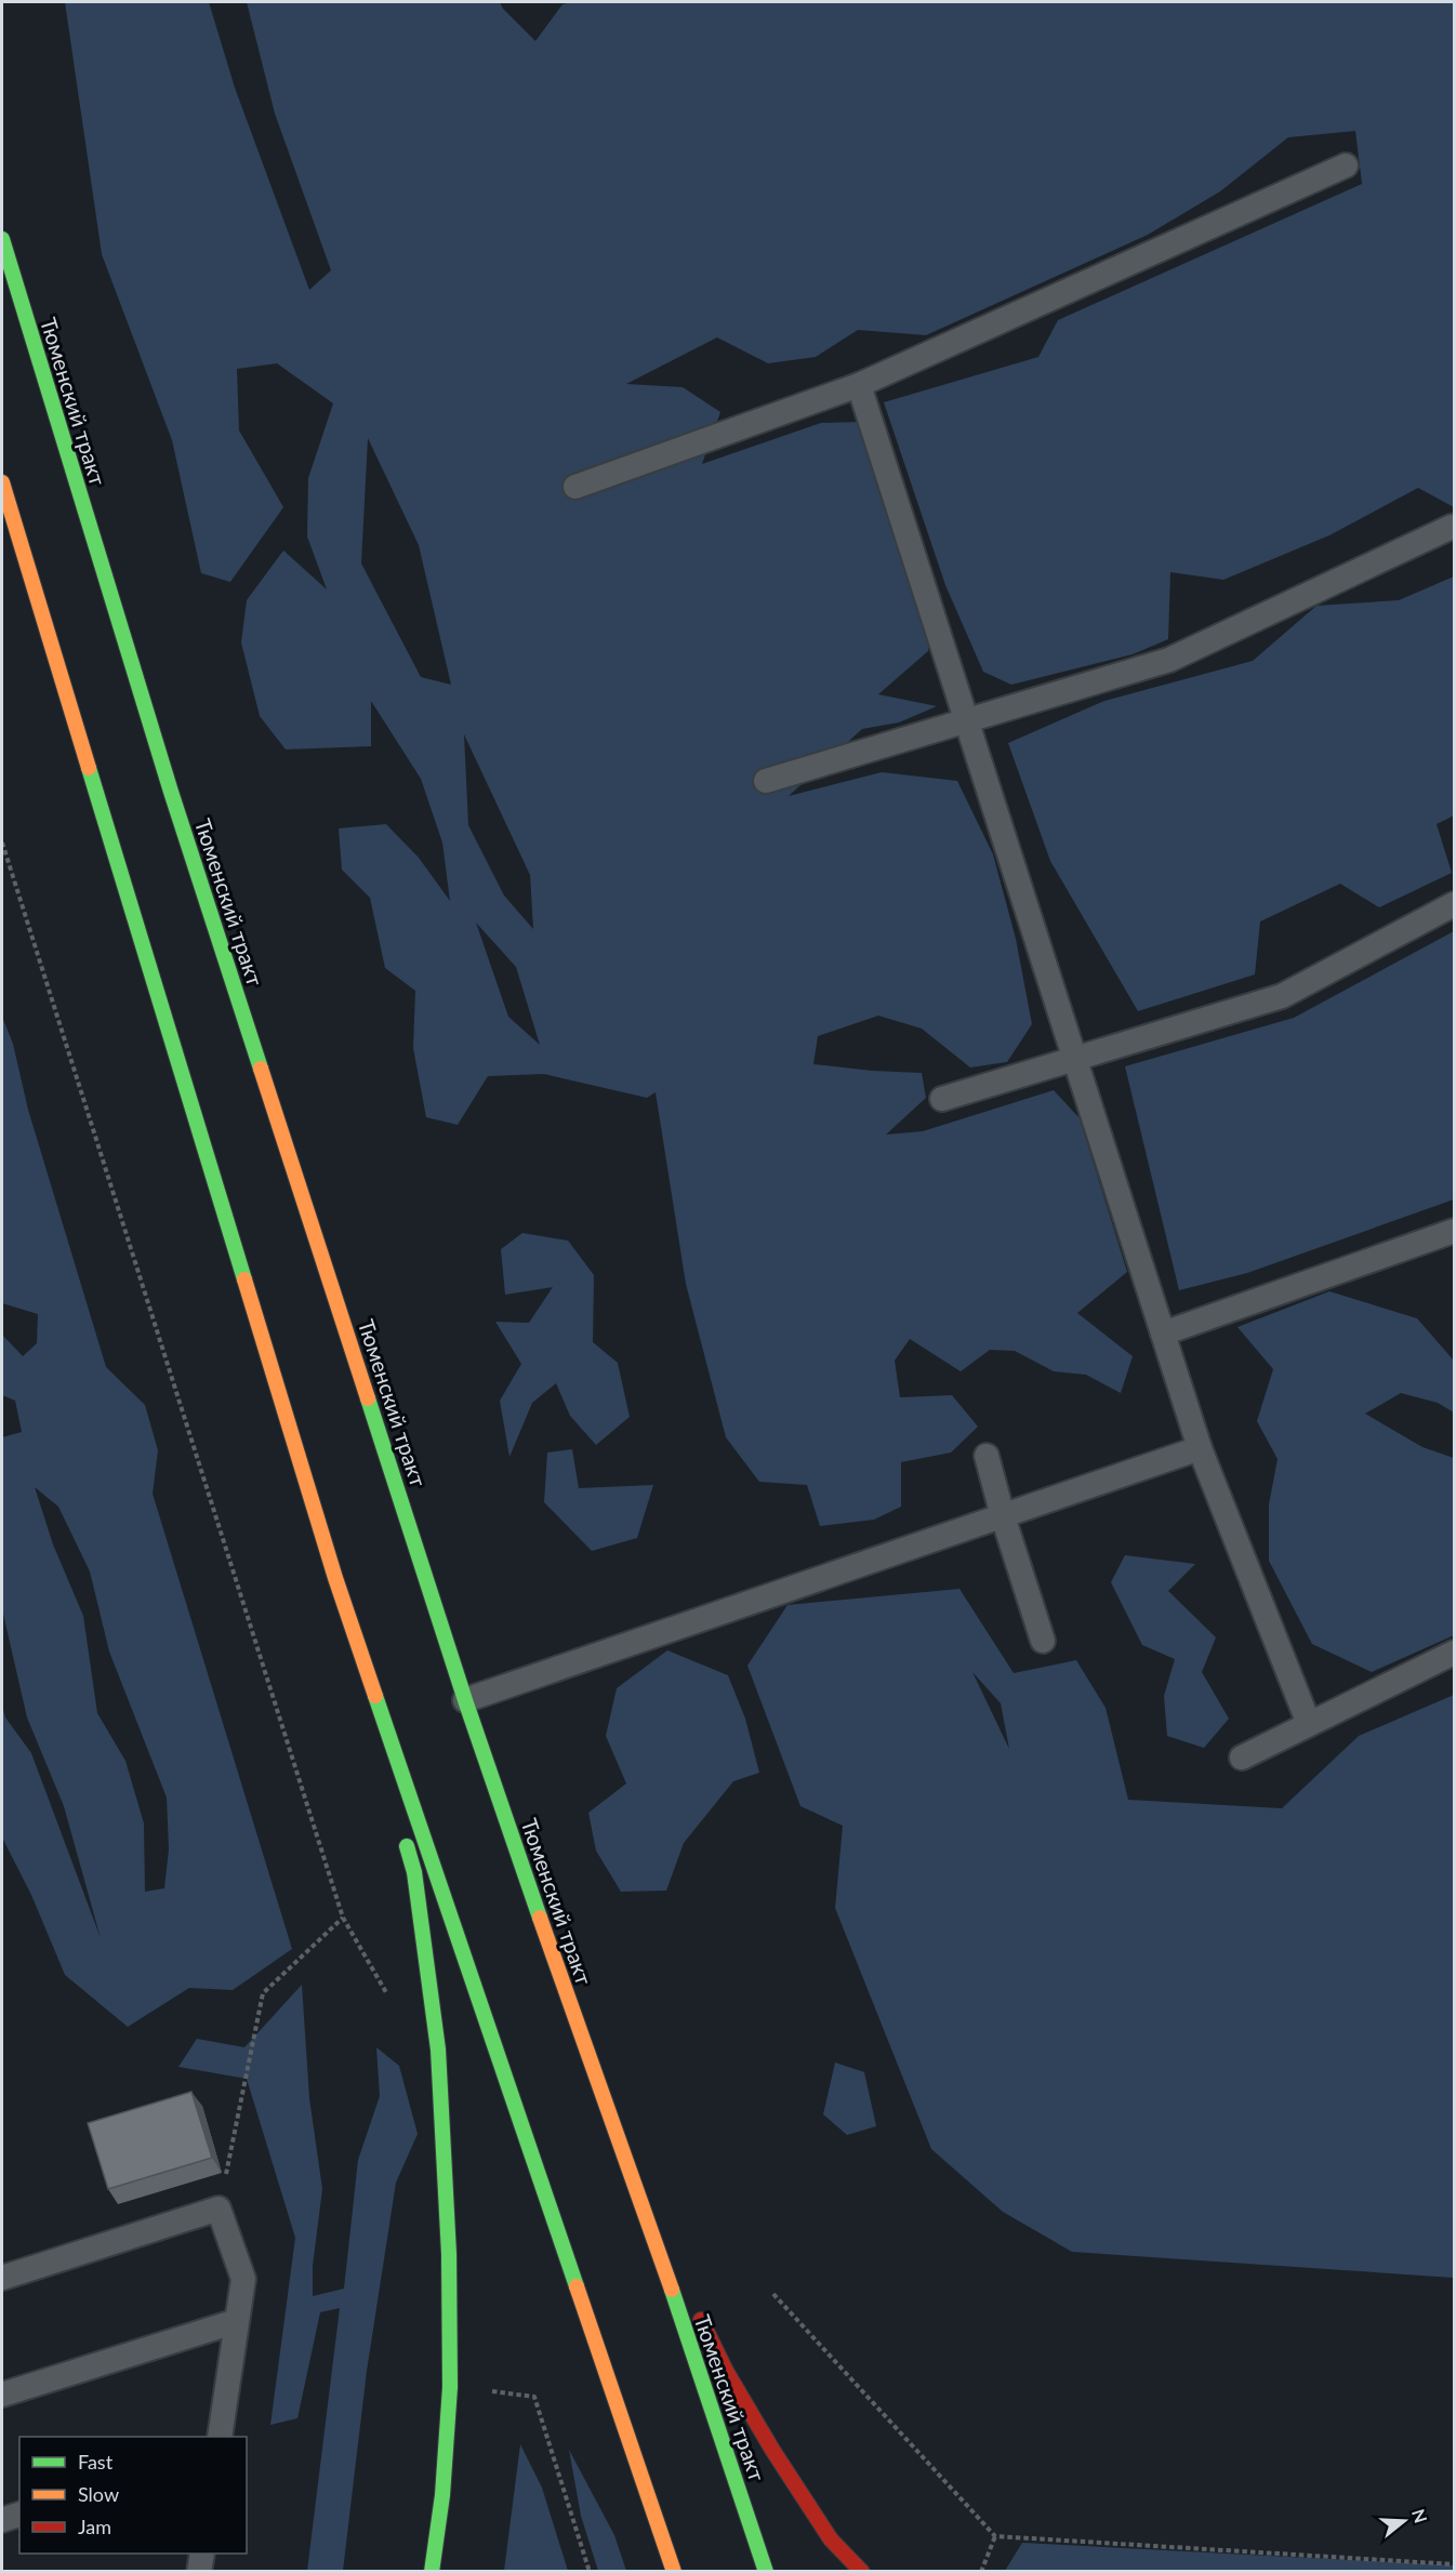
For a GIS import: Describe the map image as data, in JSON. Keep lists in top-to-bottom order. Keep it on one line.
{"streets":{"main road":["Тюменский тракт"]},"legend":["Fast","Slow","Jam"],"north":"right"}
